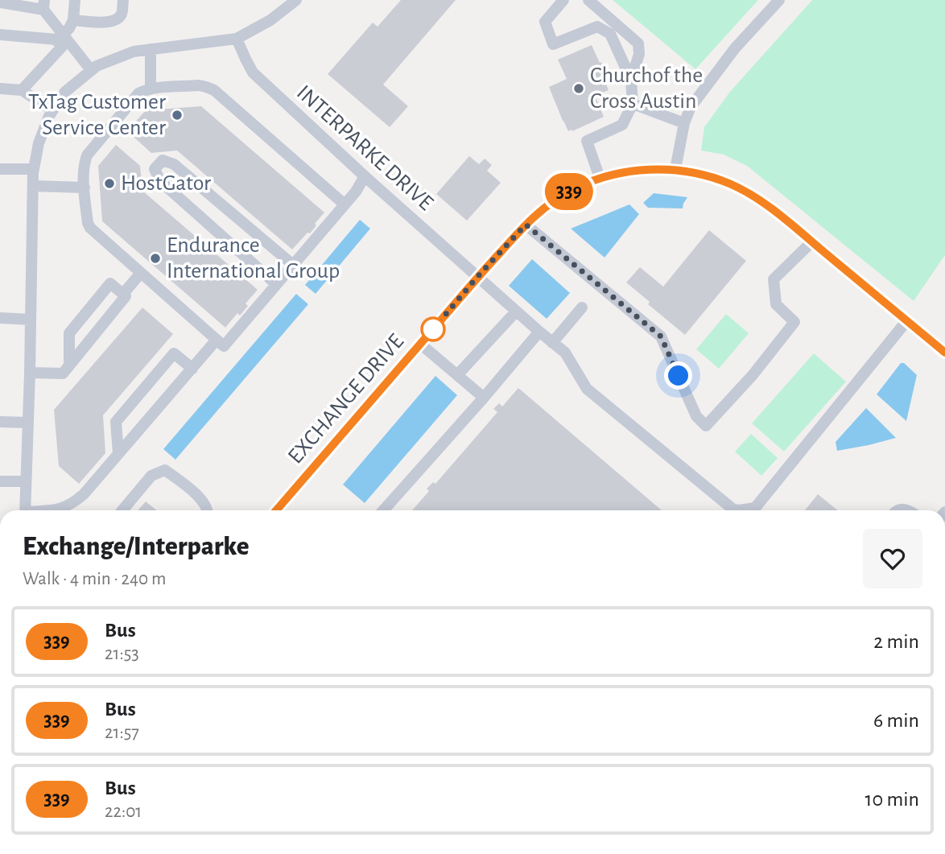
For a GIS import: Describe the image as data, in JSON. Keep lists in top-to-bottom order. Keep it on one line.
{"streets":{"street":["INTERPARKE DRIVE","EXCHANGE DRIVE"]},"crossings":[["INTERPARKE DRIVE","EXCHANGE DRIVE"]],"places":["Churchof the Cross Austin","TxTag Customer Service Center","HostGator","Endurance International Group"],"lines":["bus line 339"],"page":{"on_map":"339","heading":["Exchange/Interparke","Walk · 4 min · 240 m"],"list":[{"mark":"339","name":"Bus","note":"21:53","value":"2 min"},{"mark":"339","name":"Bus","note":"21:57","value":"6 min"},{"mark":"339","name":"Bus","note":"22:01","value":"10 min"}]}}
